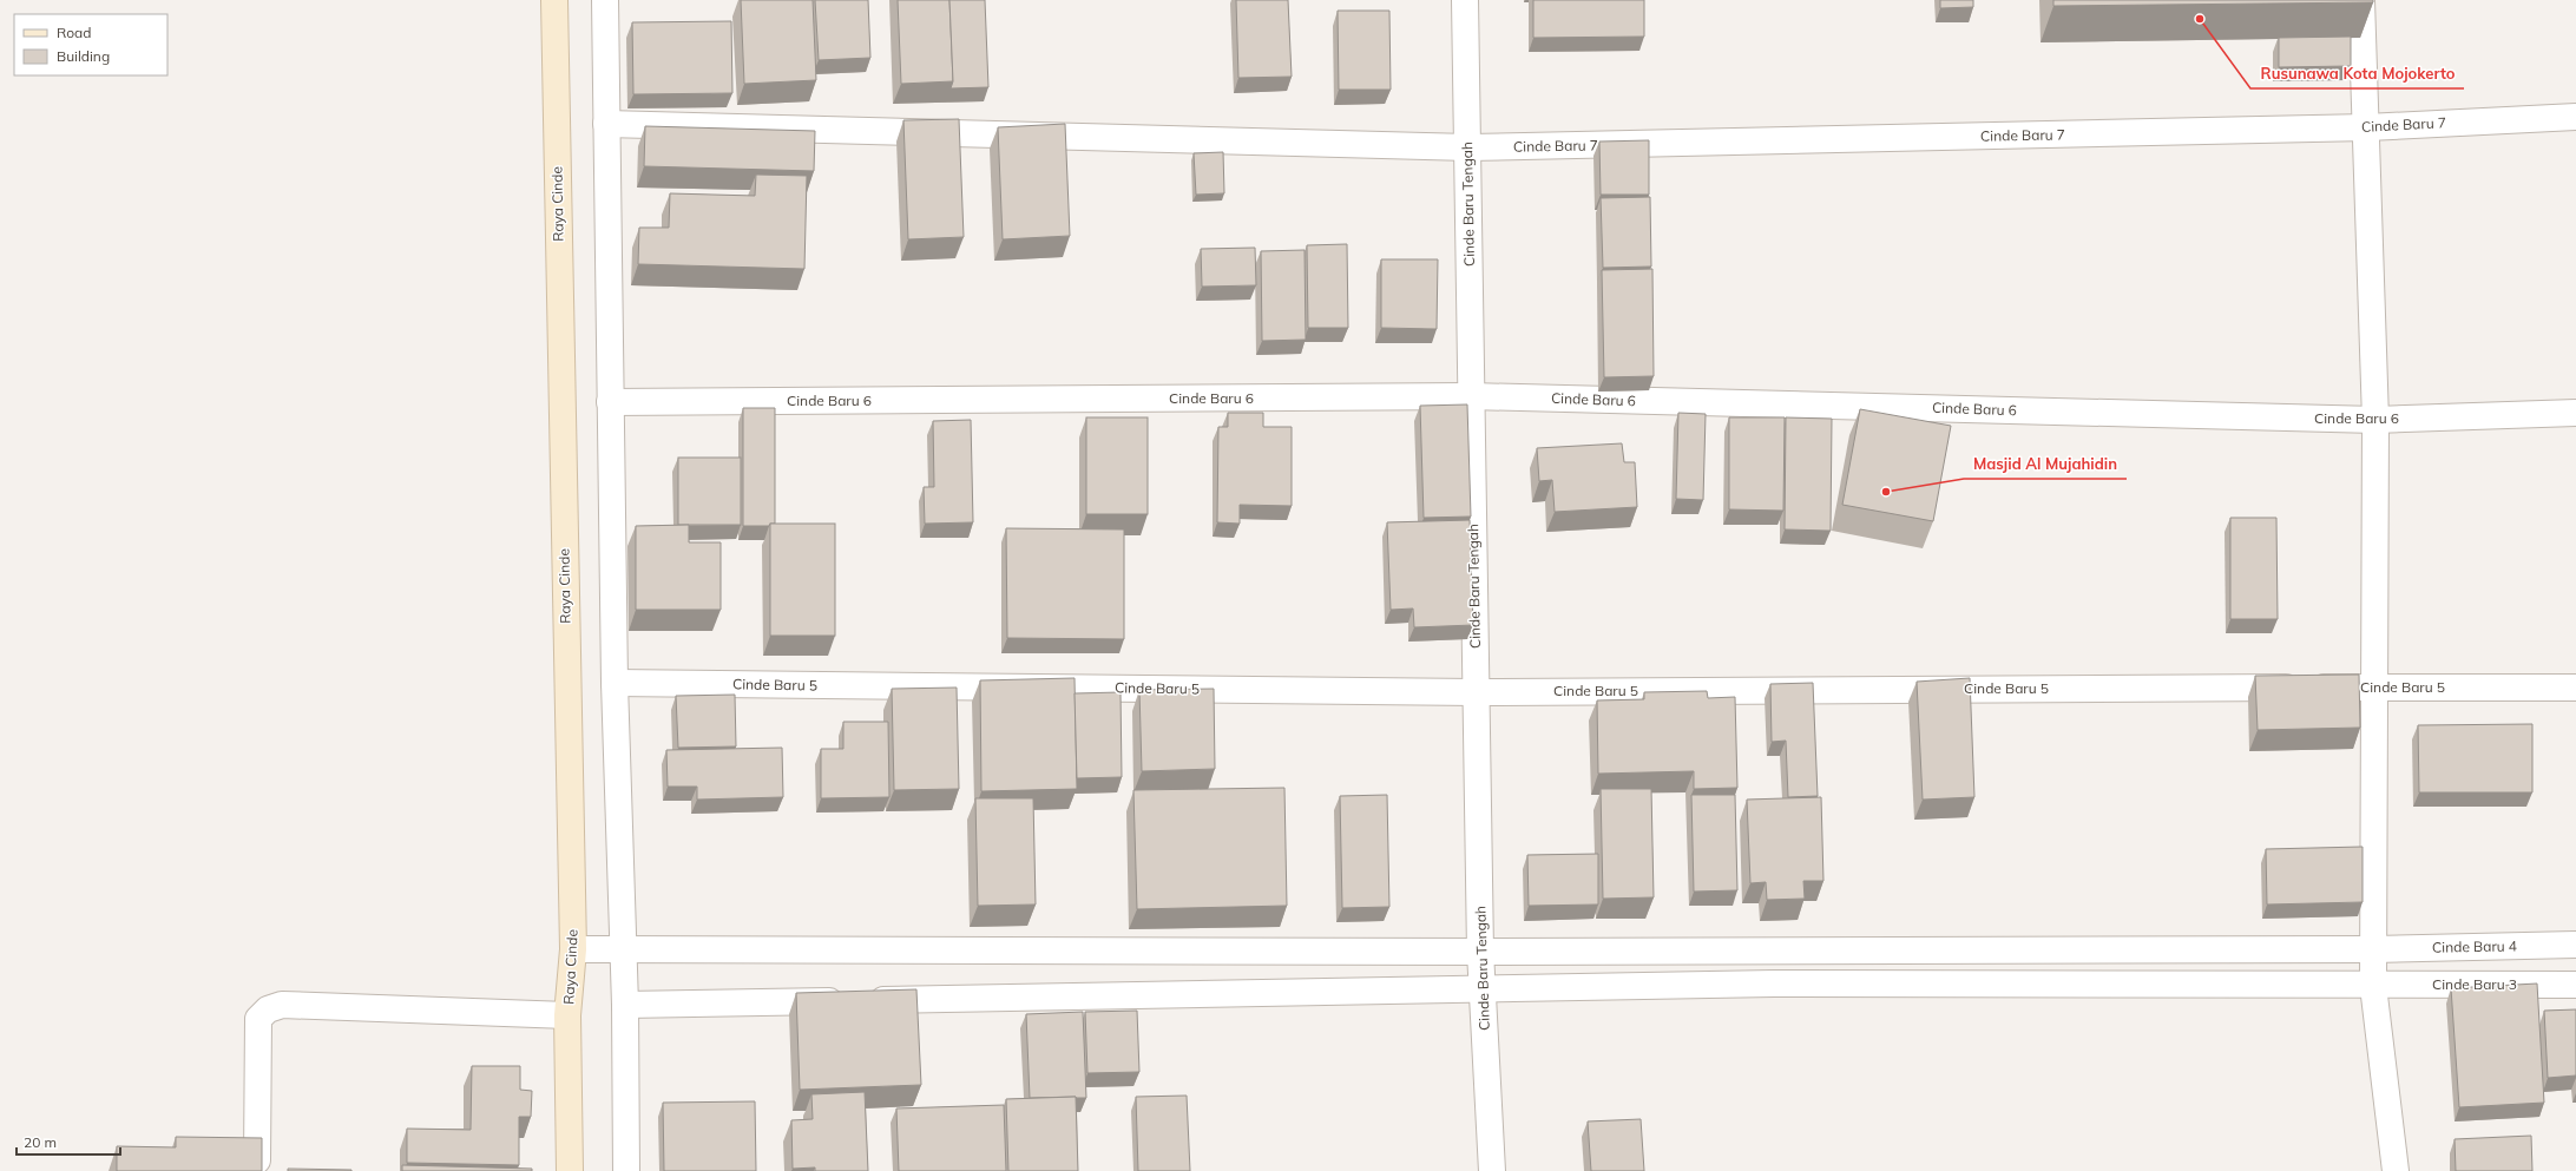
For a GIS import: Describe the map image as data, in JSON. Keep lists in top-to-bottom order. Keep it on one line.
{"streets":{"street":["Cinde Baru 7","Raya Cinde","Cinde Baru Tengah","Cinde Baru 6","Cinde Baru 5","Cinde Baru 4","Cinde Baru 3"]},"crossings":[["Cinde Baru 7","Cinde Baru Tengah"],["Raya Cinde","Cinde Baru 4"],["Cinde Baru Tengah","Cinde Baru 6"],["Cinde Baru Tengah","Cinde Baru 5"],["Cinde Baru Tengah","Cinde Baru 4"],["Cinde Baru Tengah","Cinde Baru 3"]],"places":["Rusunawa Kota Mojokerto","Masjid Al Mujahidin"],"legend":["Road","Building"],"scale_bar":"20 m"}
